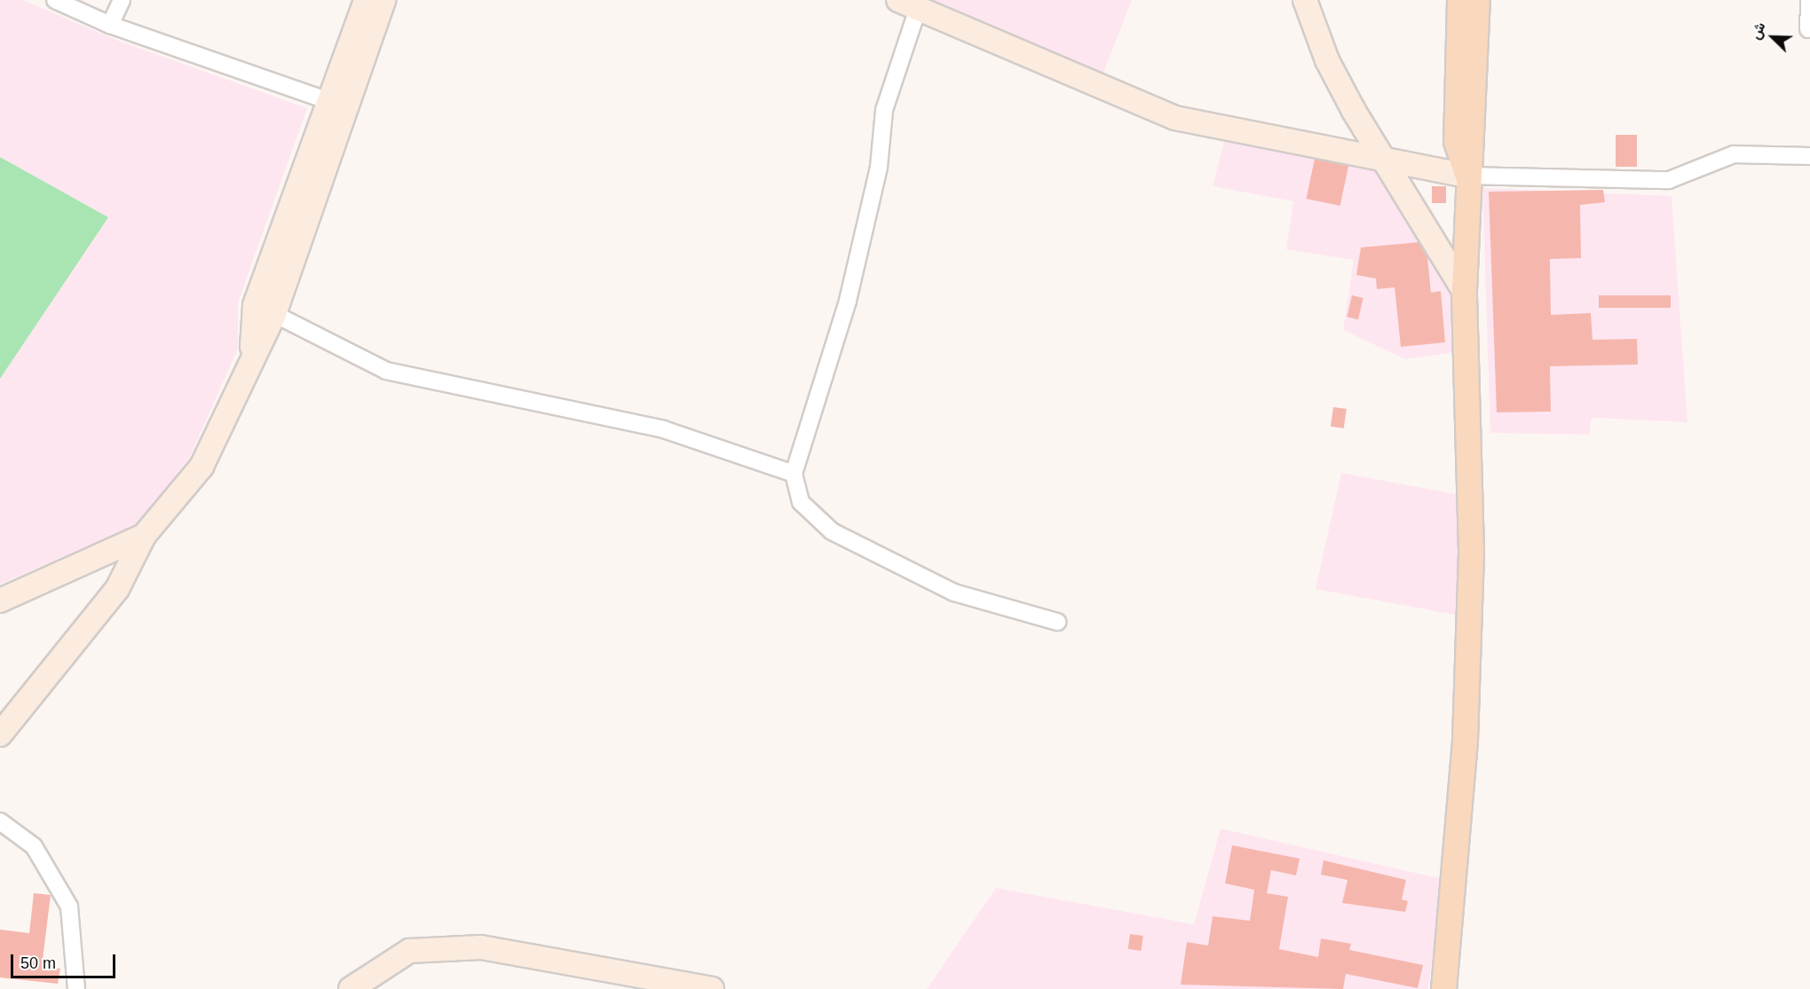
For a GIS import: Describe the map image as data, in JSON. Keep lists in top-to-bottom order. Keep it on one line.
{"scale_bar":"50 m","north":"top left"}
